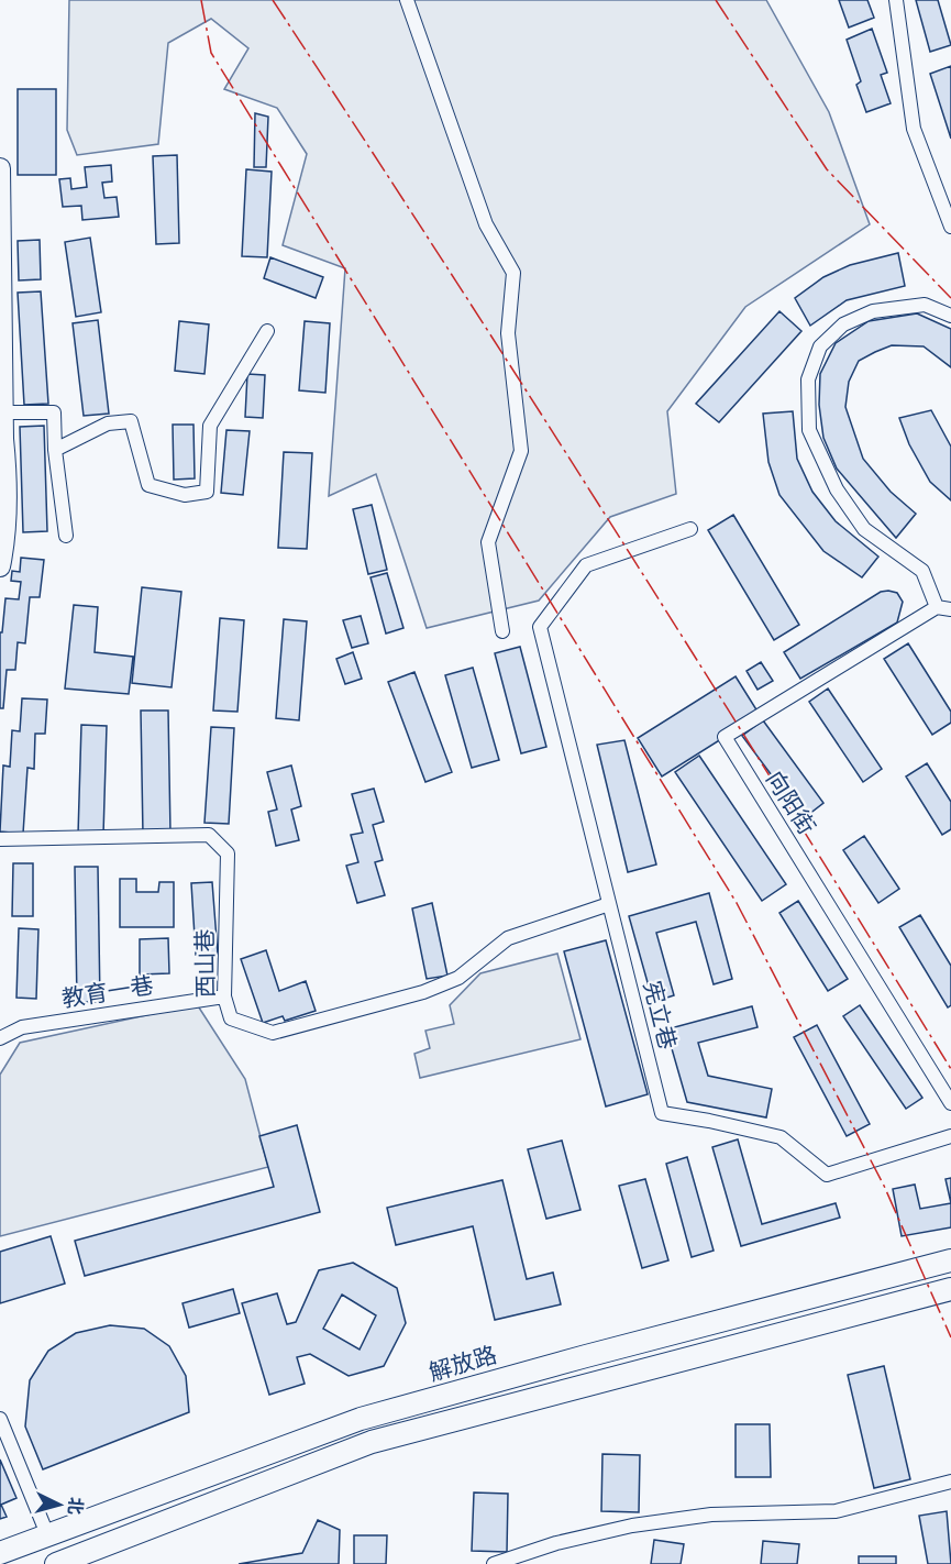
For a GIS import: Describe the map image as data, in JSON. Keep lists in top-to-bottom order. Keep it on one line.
{"streets":{"main road":["解放路"],"street":["向阳街","西山巷","教育一巷","宪立巷"]},"crossings":[["西山巷","教育一巷"],["西山巷","宪立巷"]],"north":"right"}
